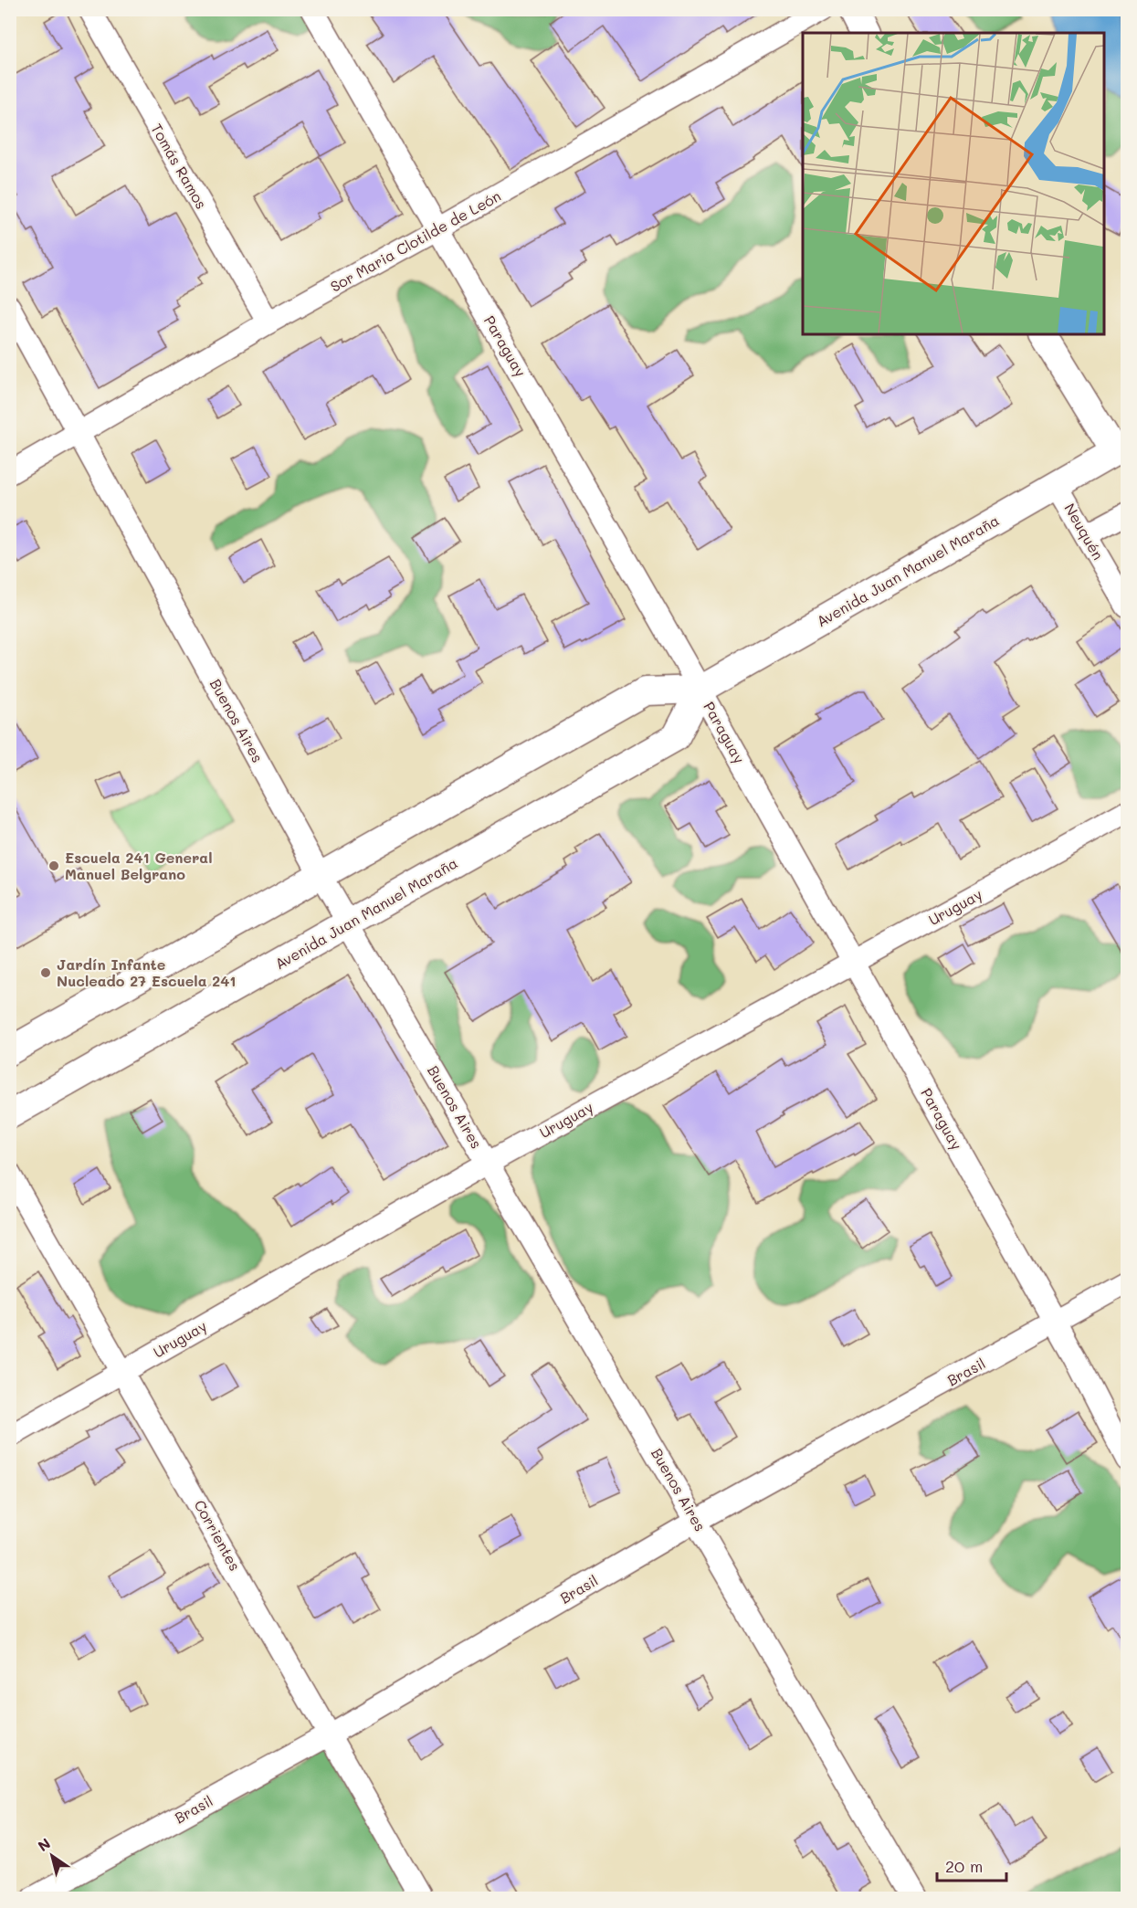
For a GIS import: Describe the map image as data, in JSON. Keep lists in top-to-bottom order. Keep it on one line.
{"streets":{"street":["Tomás Ramos","Sor Maria Clotilde de León","Paraguay","Neuquén","Avenida Juan Manuel Maraña","Buenos Aires","Uruguay","Brasil","Corrientes"]},"crossings":[["Tomás Ramos","Sor Maria Clotilde de León"],["Sor Maria Clotilde de León","Paraguay"],["Sor Maria Clotilde de León","Buenos Aires"],["Paraguay","Avenida Juan Manuel Maraña"],["Paraguay","Uruguay"],["Paraguay","Brasil"],["Neuquén","Avenida Juan Manuel Maraña"],["Avenida Juan Manuel Maraña","Buenos Aires"],["Buenos Aires","Uruguay"],["Buenos Aires","Brasil"],["Uruguay","Corrientes"],["Brasil","Corrientes"]],"places":["Escuela 241 General Manuel Belgrano","Jardín Infante Nucleado 27 Escuela 241"],"scale_bar":"20 m","north":"top left"}
